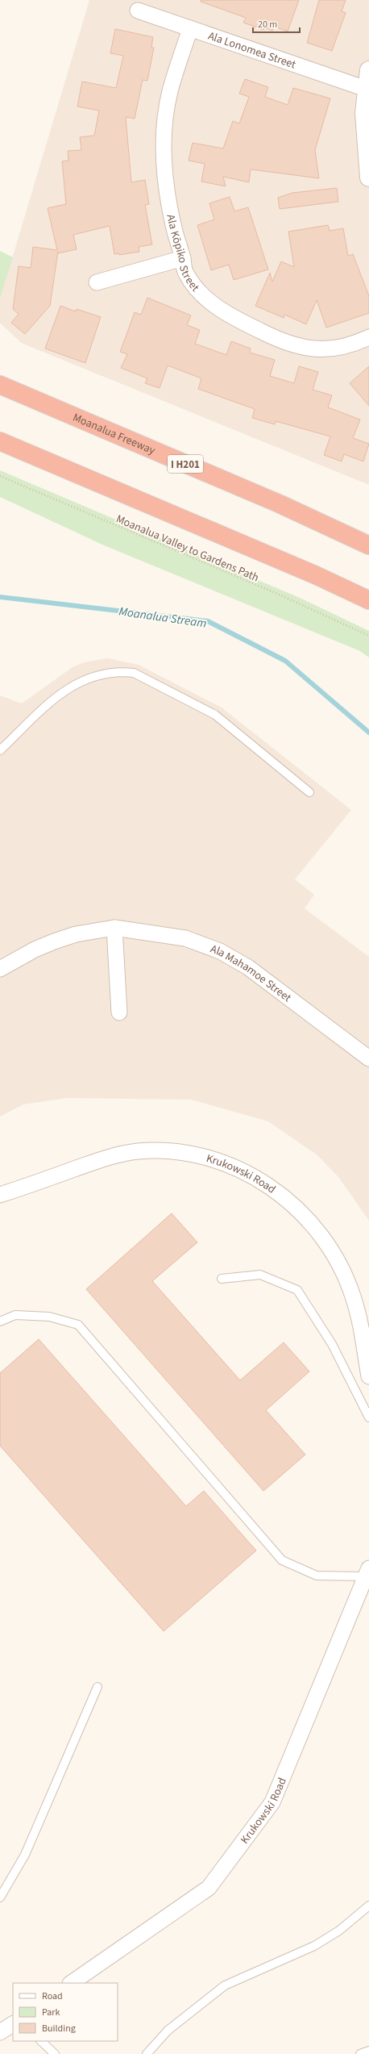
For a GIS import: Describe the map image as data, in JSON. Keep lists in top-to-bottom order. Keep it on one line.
{"streets":{"highway":["Moanalua Freeway","I H201"],"street":["Ala Lonomea Street","Ala Kōpiko Street","Ala Mahamoe Street","Krukowski Road"],"path":["Moanalua Valley to Gardens Path"]},"crossings":[["Ala Lonomea Street","Ala Kōpiko Street"]],"water":["Moanalua Stream"],"legend":["Road","Park","Building"],"scale_bar":"20 m"}
